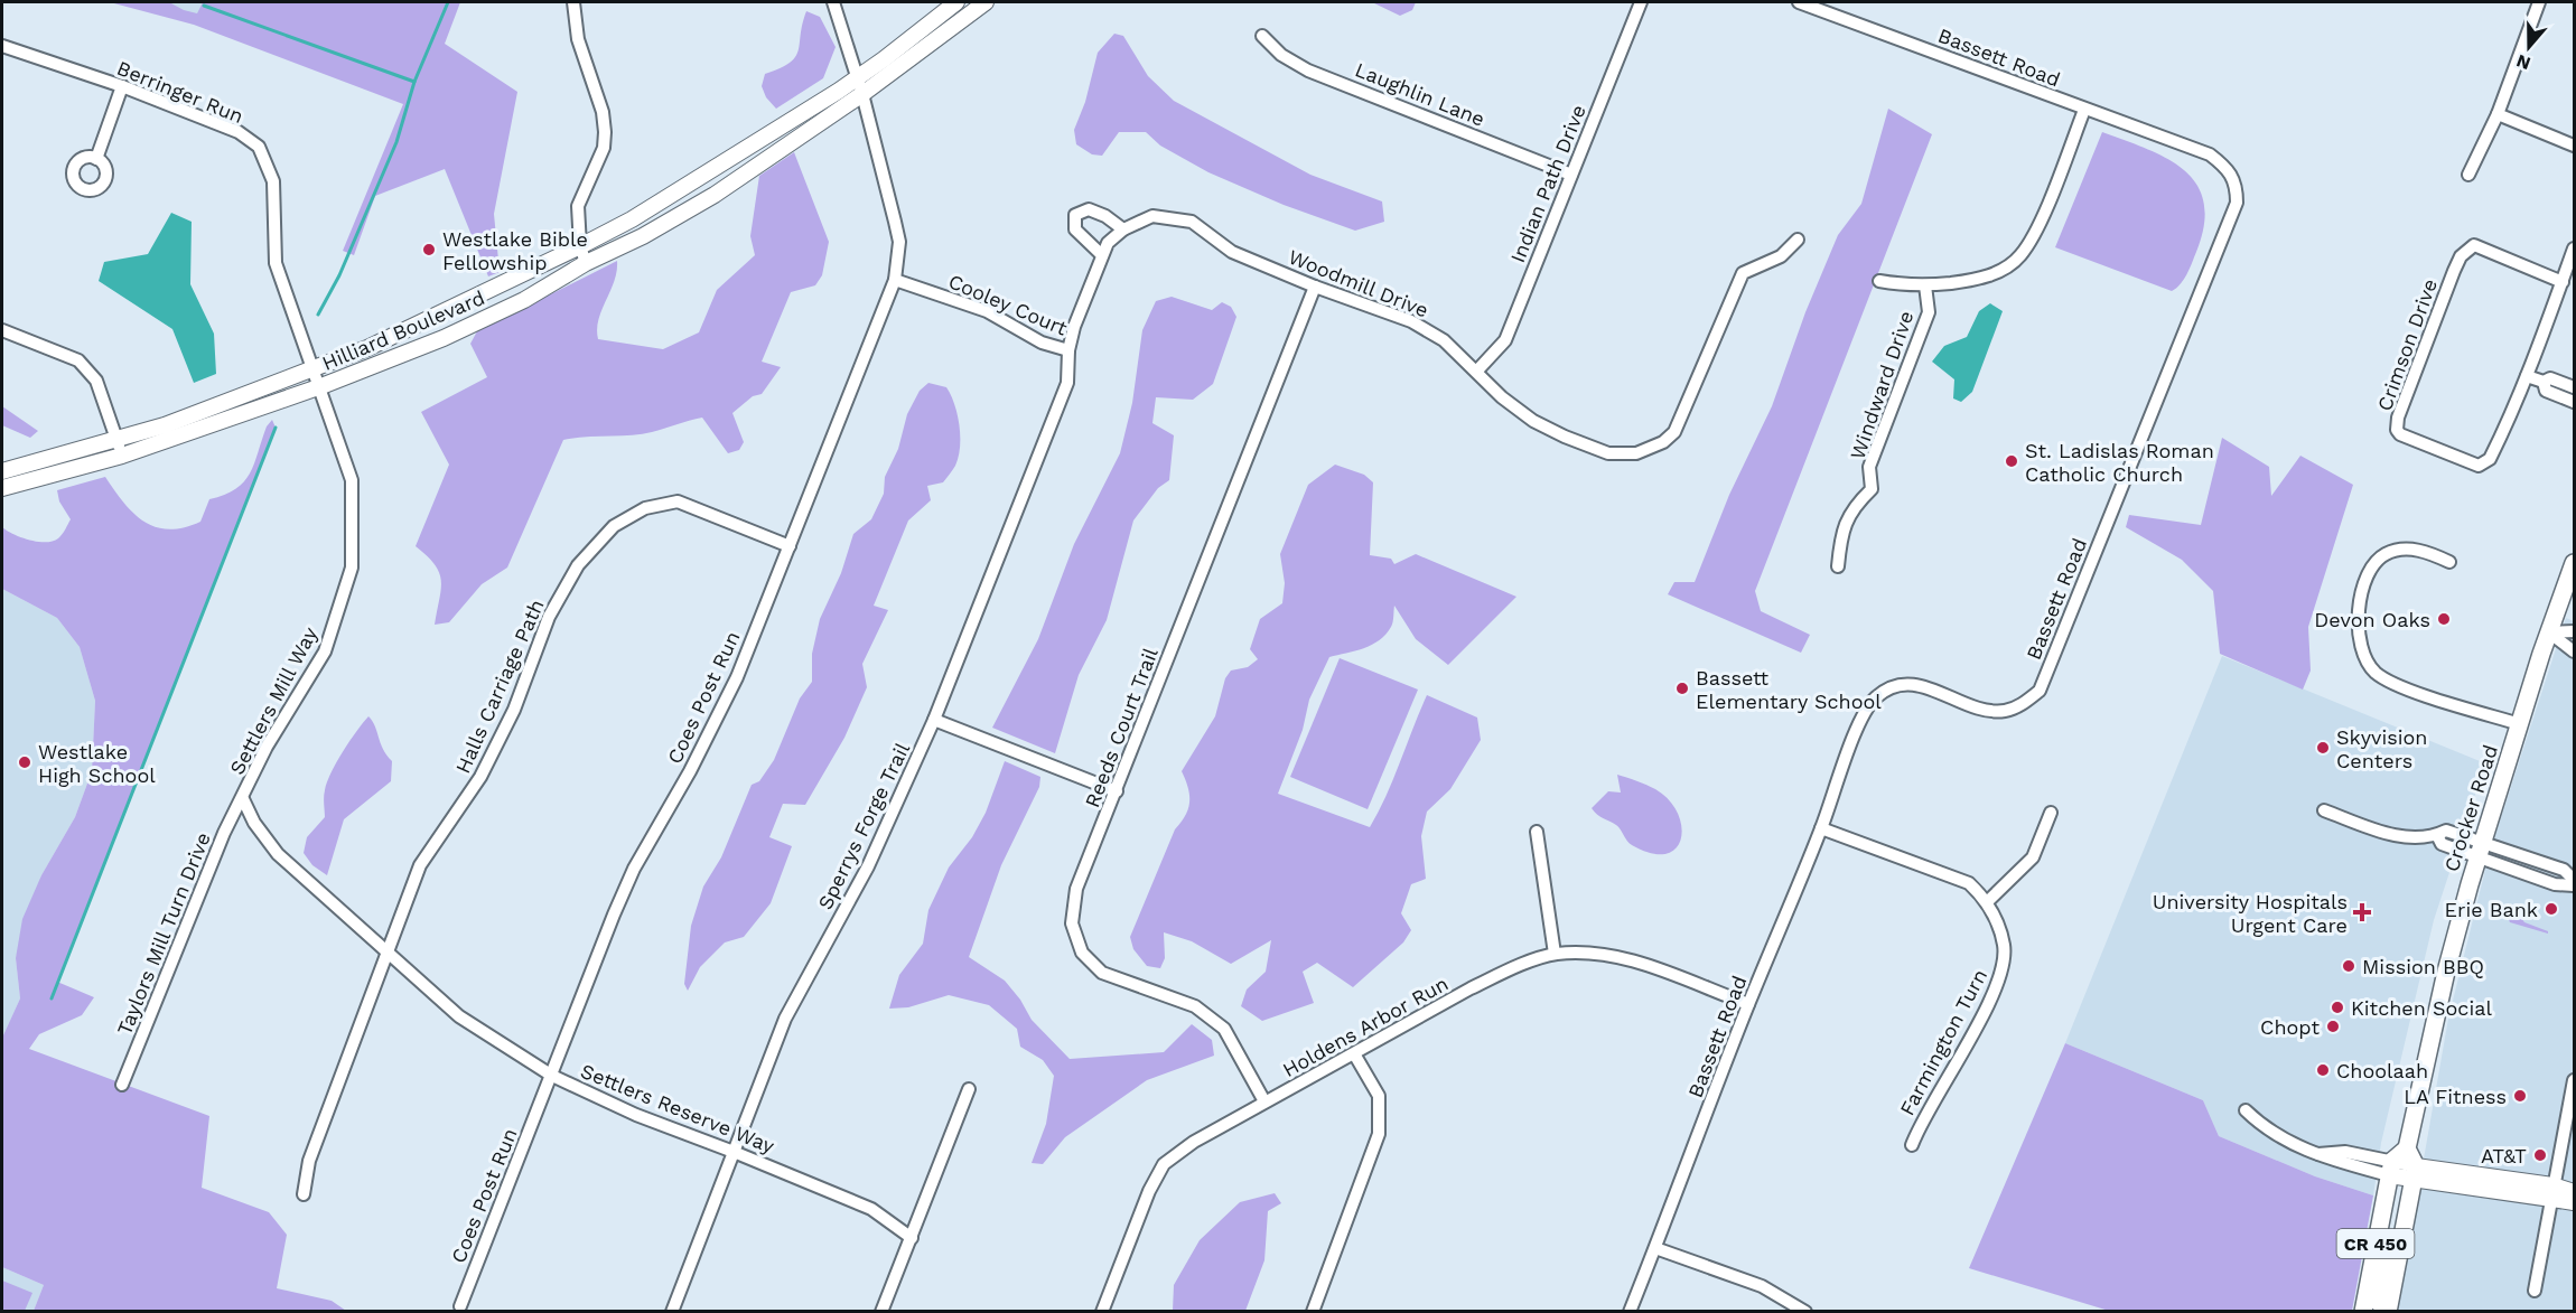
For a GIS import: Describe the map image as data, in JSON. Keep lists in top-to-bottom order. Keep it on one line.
{"streets":{"main road":["Hilliard Boulevard","Crocker Road","CR 450"],"street":["Bassett Road","Berringer Run","Laughlin Lane","Indian Path Drive","Woodmill Drive","Cooley Court","Crimson Drive","Windward Drive","Halls Carriage Path","Coes Post Run","Settlers Mill Way","Reeds Court Trail","Sperrys Forge Trail","Taylors Mill Turn Drive","Holdens Arbor Run","Farmington Turn","Settlers Reserve Way"]},"crossings":[["Bassett Road","Holdens Arbor Run"],["Berringer Run","Hilliard Boulevard"],["Berringer Run","Settlers Mill Way"],["Laughlin Lane","Indian Path Drive"],["Indian Path Drive","Woodmill Drive"],["Woodmill Drive","Reeds Court Trail"],["Woodmill Drive","Sperrys Forge Trail"],["Cooley Court","Coes Post Run"],["Cooley Court","Sperrys Forge Trail"],["Hilliard Boulevard","Coes Post Run"],["Hilliard Boulevard","Settlers Mill Way"],["Halls Carriage Path","Coes Post Run"],["Halls Carriage Path","Settlers Reserve Way"],["Coes Post Run","Settlers Reserve Way"],["Settlers Mill Way","Taylors Mill Turn Drive"],["Settlers Mill Way","Settlers Reserve Way"],["Reeds Court Trail","Holdens Arbor Run"],["Crocker Road","CR 450"],["Sperrys Forge Trail","Settlers Reserve Way"],["Taylors Mill Turn Drive","Settlers Reserve Way"]],"places":{"other":["Westlake Bible Fellowship","St. Ladislas Roman Catholic Church","Devon Oaks","Bassett Elementary School","Skyvision Centers","Westlake High School","Erie Bank","Mission BBQ","Kitchen Social","Chopt","Choolaah","LA Fitness","AT&T"],"health":["University Hospitals Urgent Care"]},"north":"bottom"}
